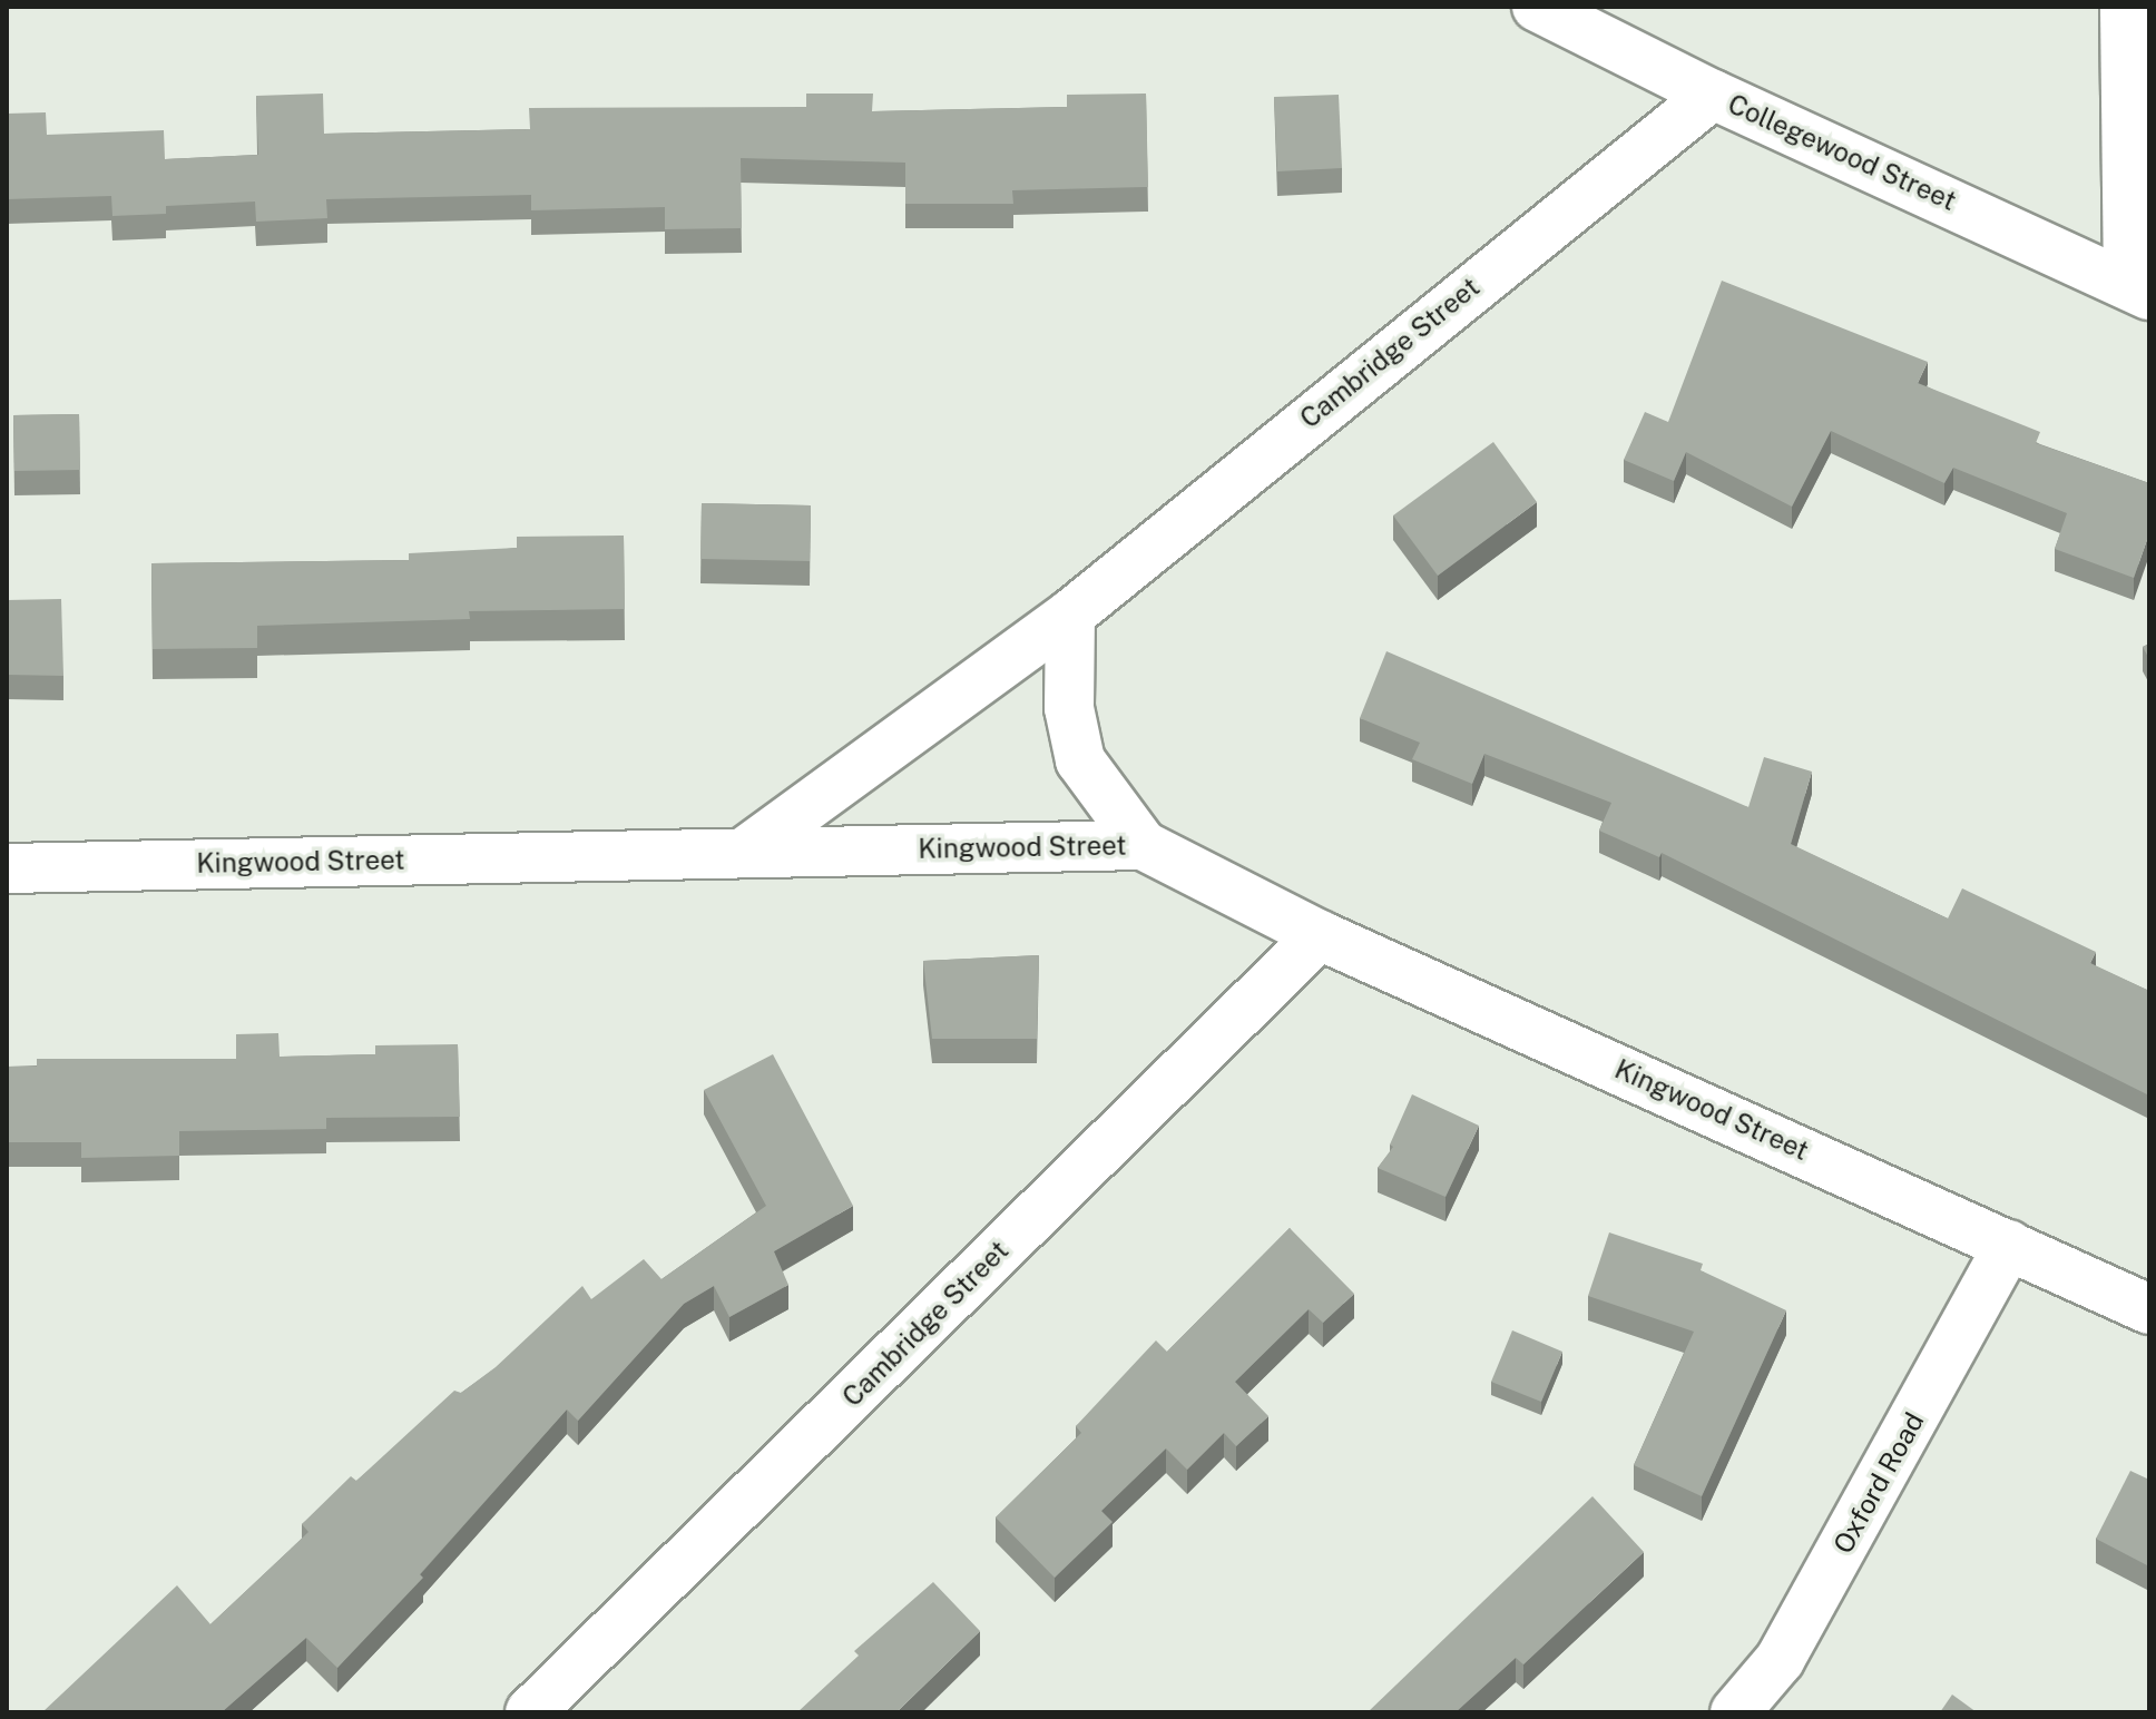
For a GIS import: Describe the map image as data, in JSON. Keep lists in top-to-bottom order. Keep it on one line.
{"streets":{"street":["Collegewood Street","Cambridge Street","Kingwood Street","Oxford Road"]},"crossings":[["Collegewood Street","Cambridge Street"],["Cambridge Street","Kingwood Street"],["Kingwood Street","Oxford Road"]]}
